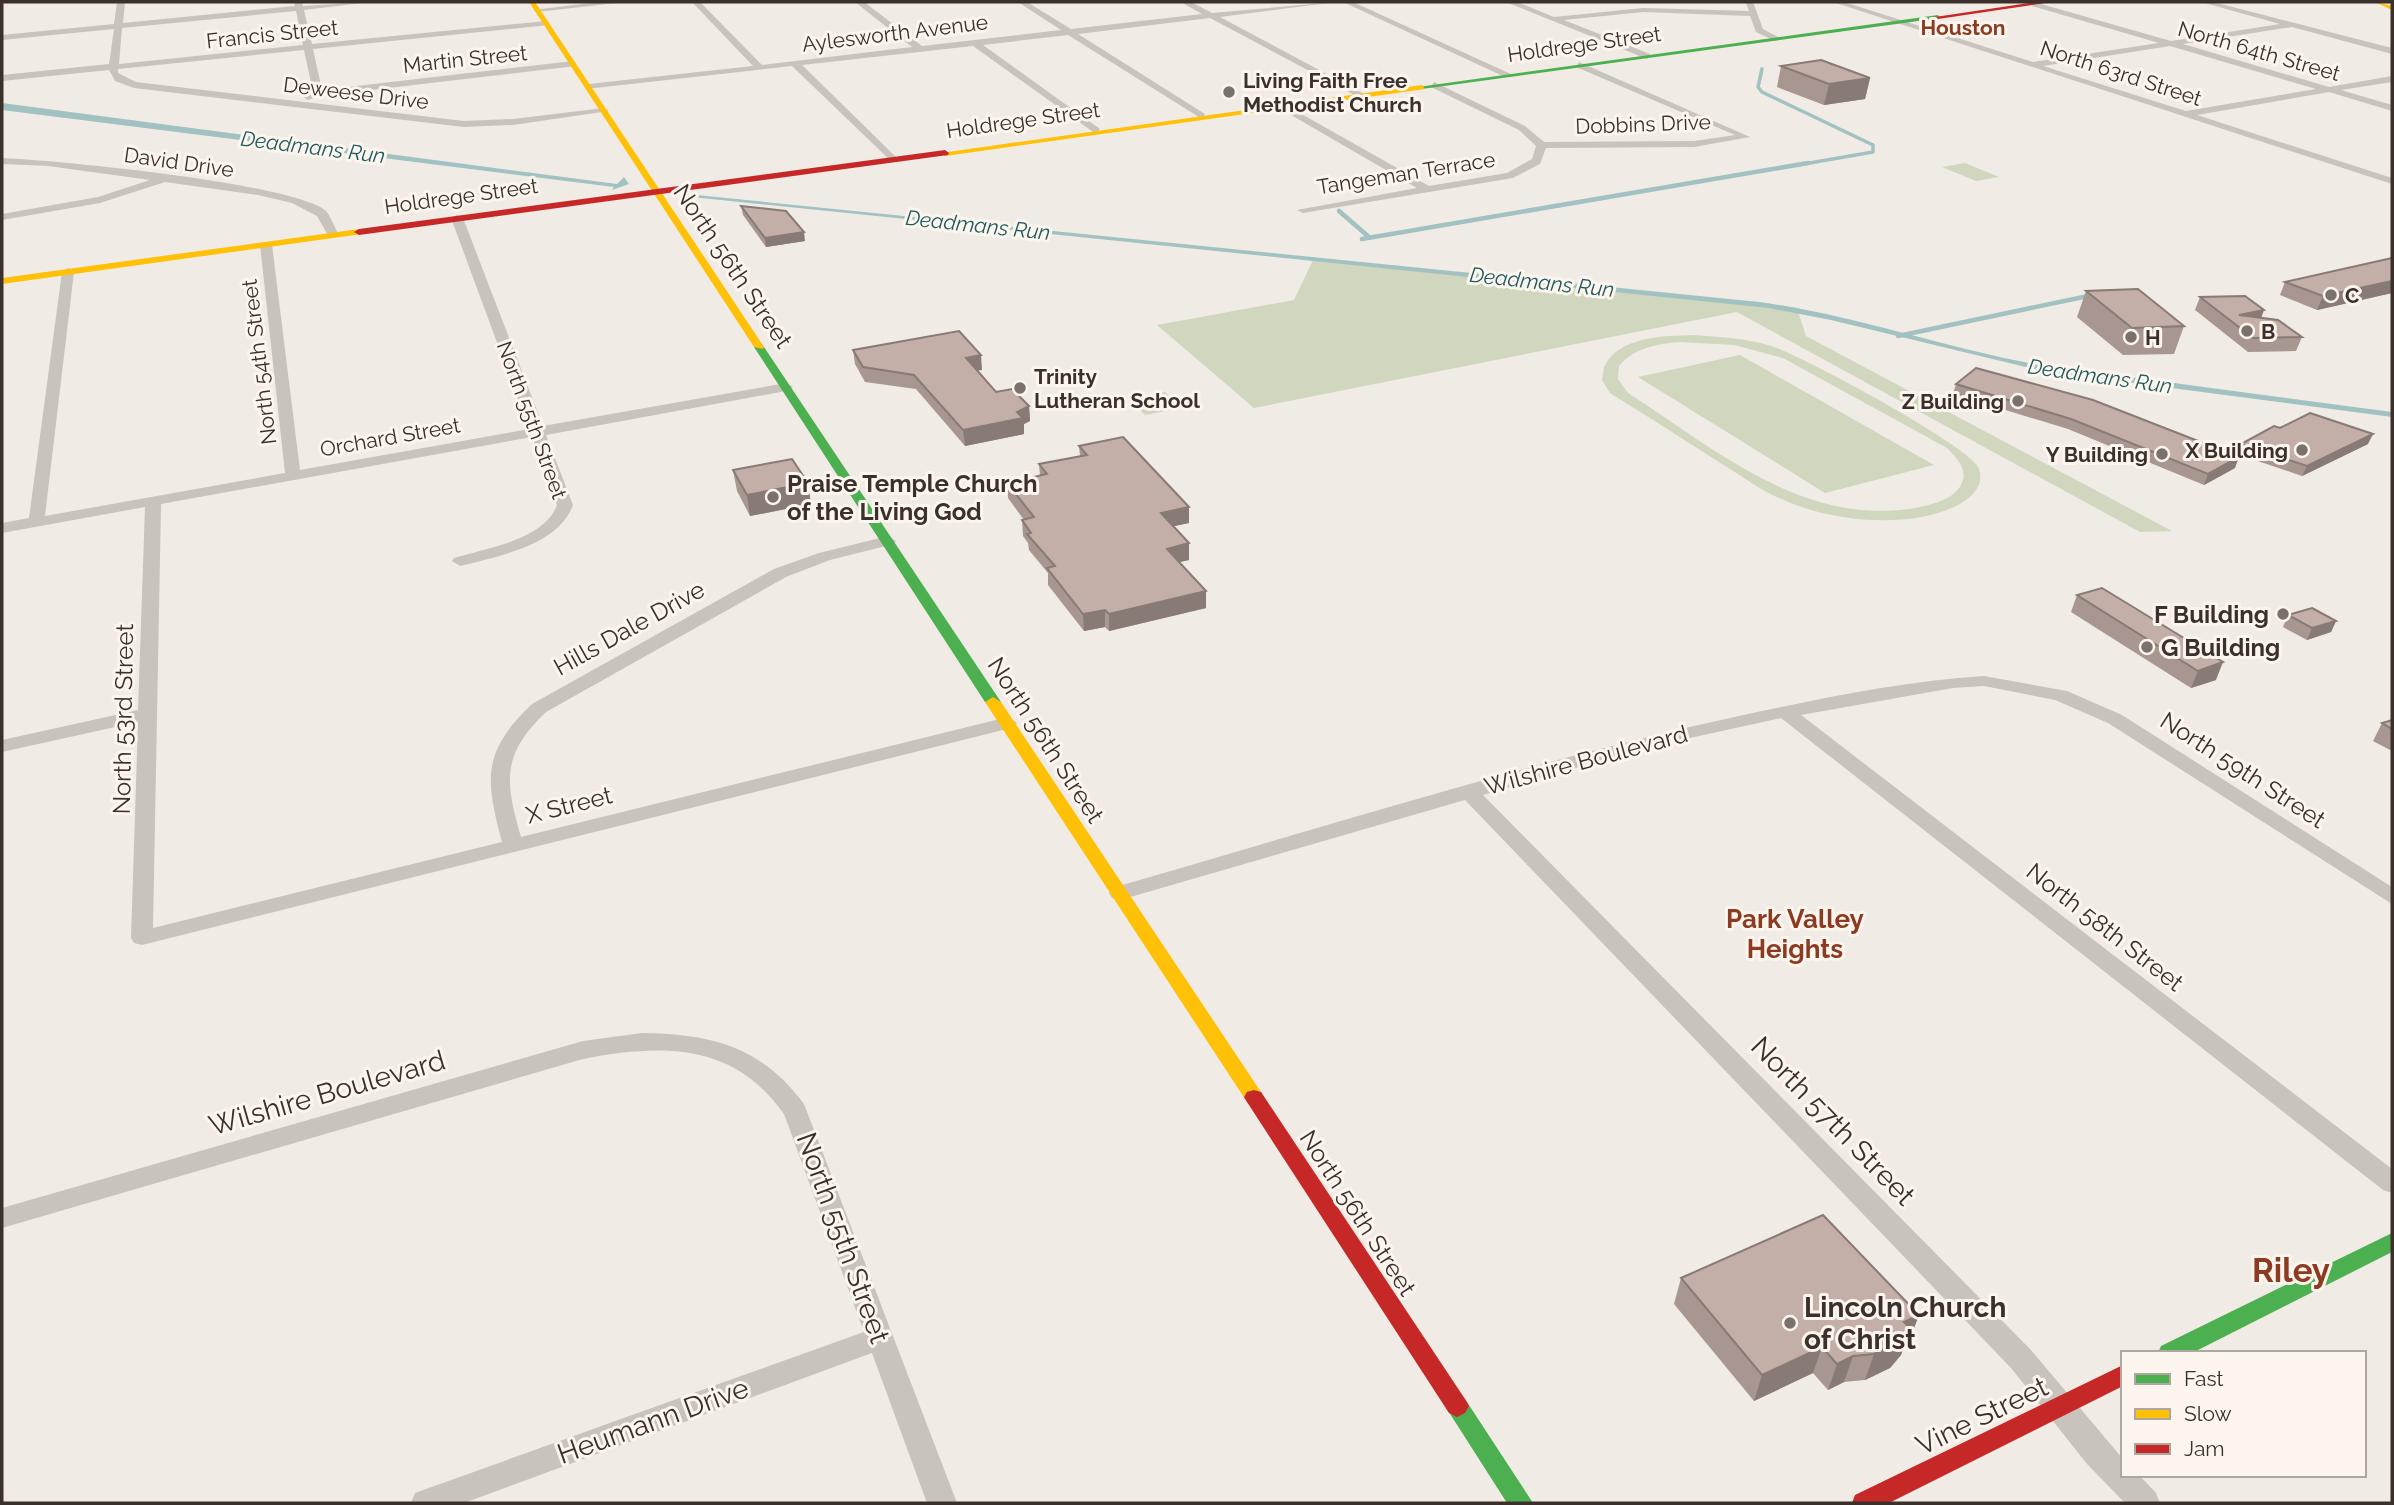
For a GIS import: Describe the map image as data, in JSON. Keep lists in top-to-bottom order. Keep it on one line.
{"streets":{"main road":["Holdrege Street","North 56th Street","Vine Street"],"street":["Aylesworth Avenue","Francis Street","North 64th Street","Martin Street","North 63rd Street","Deweese Drive","Dobbins Drive","David Drive","Tangeman Terrace","North 54th Street","North 55th Street","Orchard Street","Hills Dale Drive","North 53rd Street","Wilshire Boulevard","North 59th Street","X Street","North 58th Street","North 57th Street","Heumann Drive"]},"crossings":[["Aylesworth Avenue","North 56th Street"],["Francis Street","Deweese Drive"],["Francis Street","North 56th Street"],["Holdrege Street","North 64th Street"],["Holdrege Street","North 63rd Street"],["Holdrege Street","Dobbins Drive"],["Holdrege Street","David Drive"],["Holdrege Street","North 56th Street"],["Holdrege Street","North 54th Street"],["Holdrege Street","North 55th Street"],["Martin Street","North 56th Street"],["Deweese Drive","North 56th Street"],["Dobbins Drive","Tangeman Terrace"],["North 56th Street","Orchard Street"],["North 56th Street","Hills Dale Drive"],["North 56th Street","Wilshire Boulevard"],["North 56th Street","X Street"],["North 54th Street","Orchard Street"],["North 55th Street","Orchard Street"],["North 55th Street","Wilshire Boulevard"],["North 55th Street","Heumann Drive"],["Orchard Street","North 53rd Street"],["Hills Dale Drive","X Street"],["North 53rd Street","X Street"],["Wilshire Boulevard","North 59th Street"],["Wilshire Boulevard","North 58th Street"],["Wilshire Boulevard","North 57th Street"],["North 57th Street","Vine Street"]],"districts":["Houston","Park Valley Heights","Riley"],"water":["Deadmans Run"],"places":["Living Faith Free Methodist Church","C","B","H","Trinity Lutheran School","Z Building","X Building","Y Building","Praise Temple Church of the Living God","F Building","G Building","Lincoln Church of Christ"],"legend":["Fast","Slow","Jam"]}
